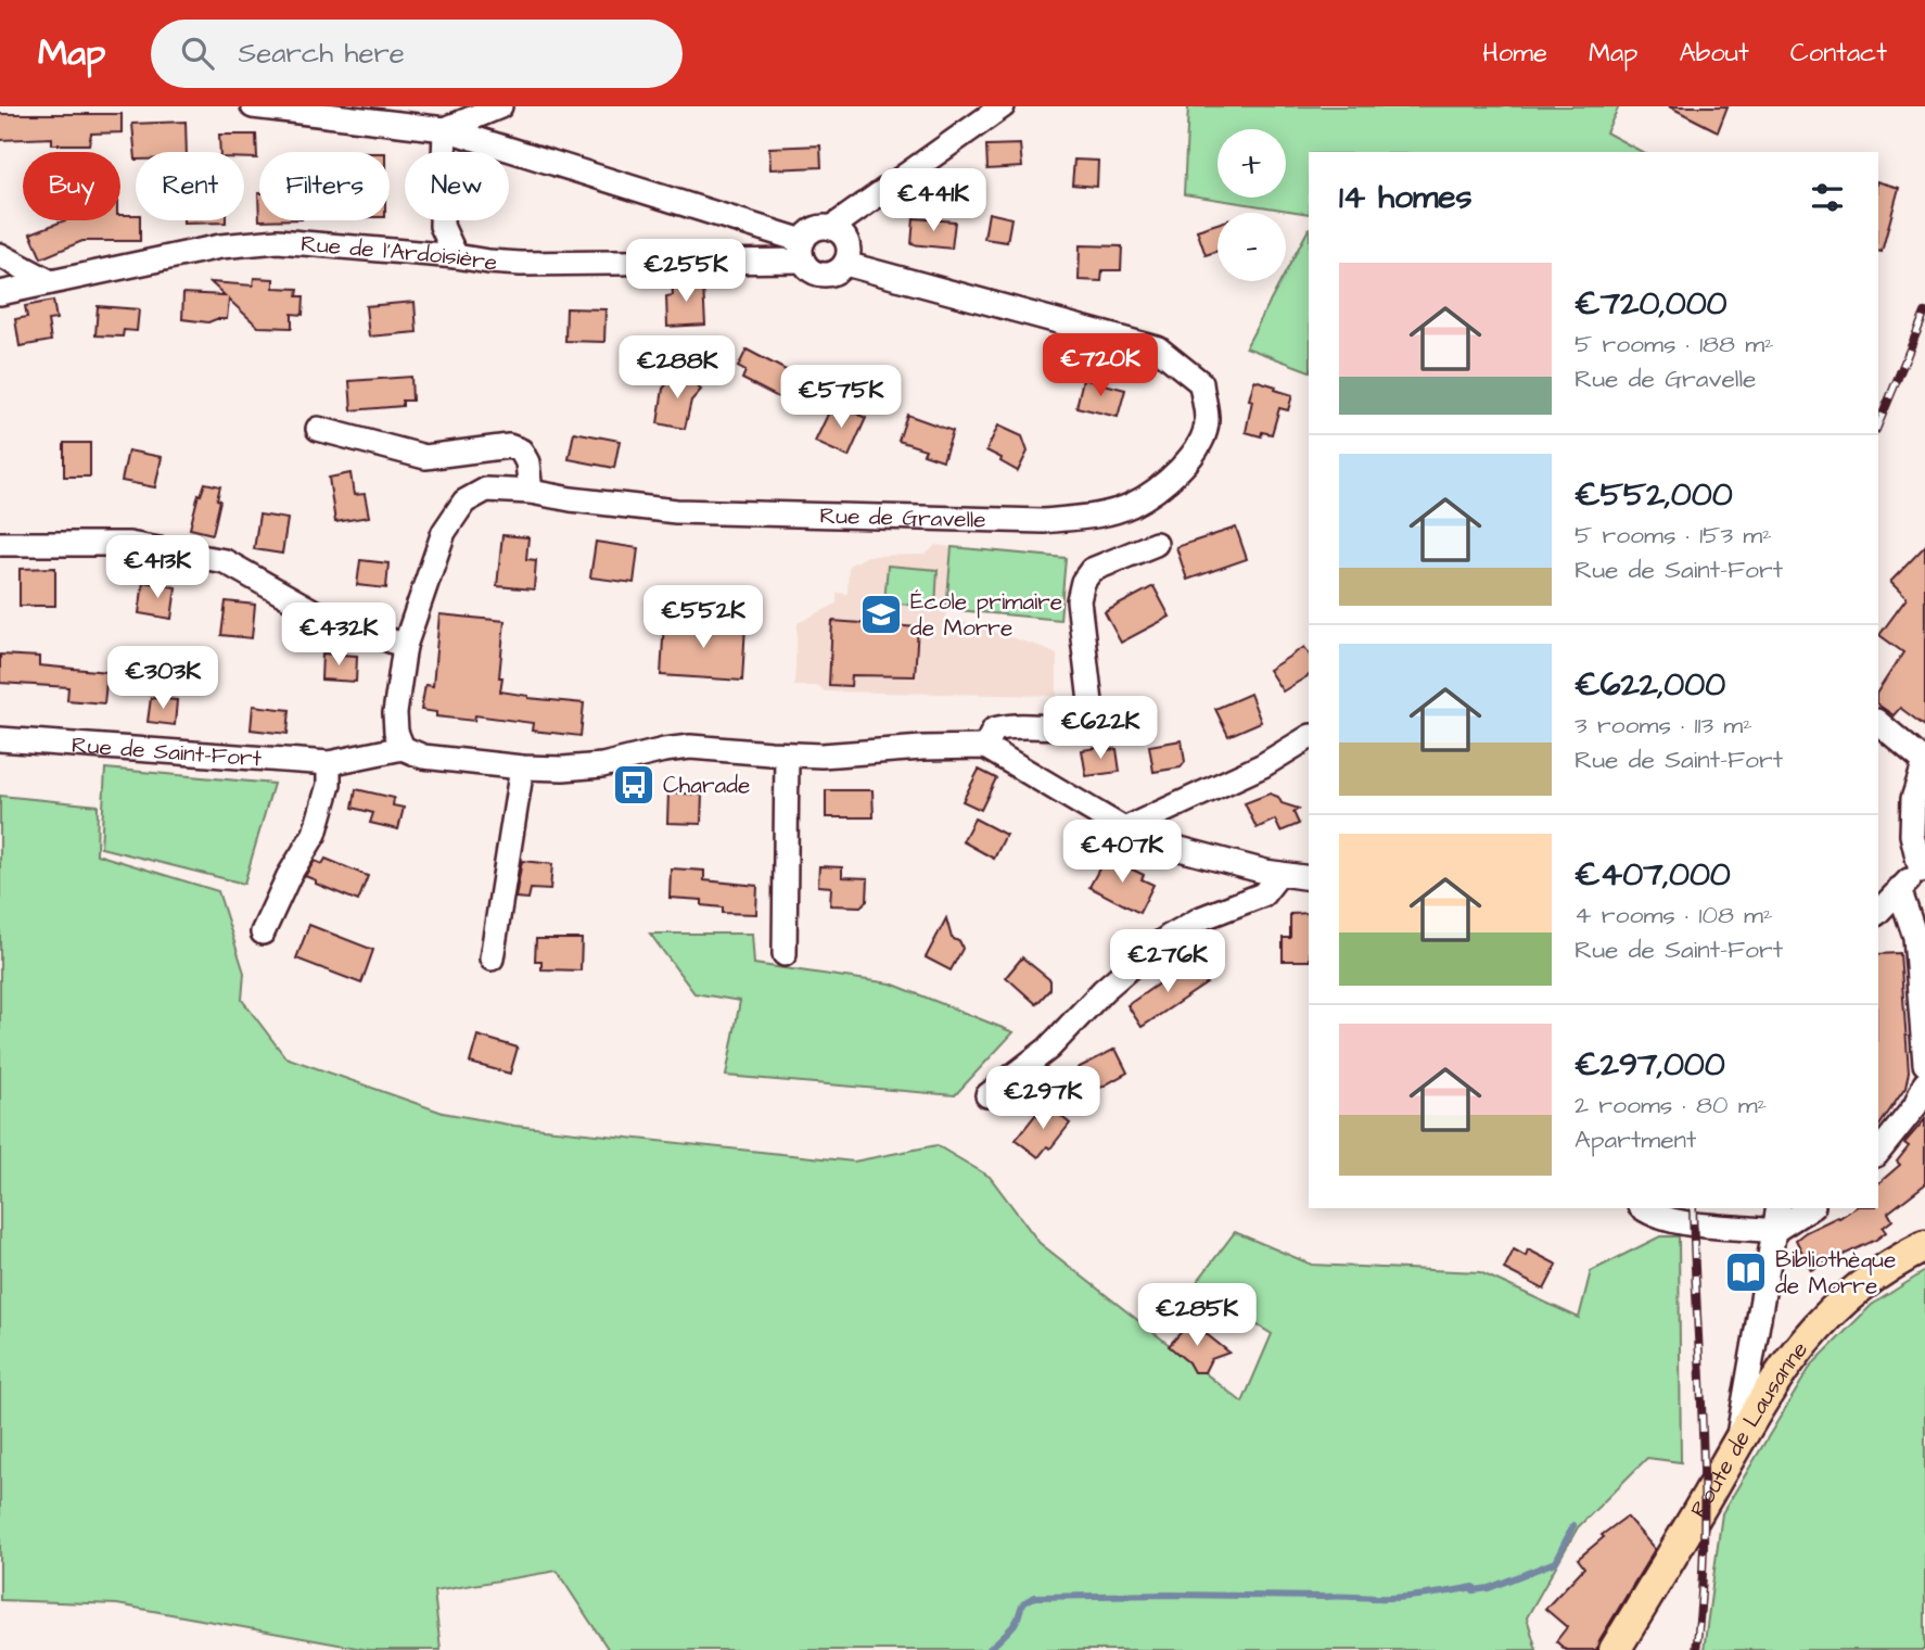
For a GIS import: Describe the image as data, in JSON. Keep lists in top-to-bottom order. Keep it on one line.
{"streets":{"main road":["Route de Lausanne"],"street":["Rue de l'Ardoisière","Rue de Gravelle","Rue de Saint-Fort"]},"crossings":[["Rue de l'Ardoisière","Rue de Gravelle"],["Rue de Gravelle","Rue de Saint-Fort"]],"places":{"school or university":["École primaire de Morre"],"bus stop":["Charade"],"library":["Bibliothèque de Morre"]},"page":{"header":"Map","search":"Search here","nav":["Home","Map","About","Contact"],"map_buttons":["+","−"],"chip":["Buy","Rent","Filters","New"],"heading":"14 homes","price":["€441K","€255K","€720K","€288K","€575K","€413K","€552K","€432K","€303K","€622K","€407K","€276K","€297K","€285K"],"list":[{"name":"€720,000","note":"5 rooms · 188 m² · Rue de Gravelle"},{"name":"€552,000","note":"5 rooms · 153 m² · Rue de Saint-Fort"},{"name":"€622,000","note":"3 rooms · 113 m² · Rue de Saint-Fort"},{"name":"€407,000","note":"4 rooms · 108 m² · Rue de Saint-Fort"},{"name":"€297,000","note":"2 rooms · 80 m² · Apartment"}]}}
